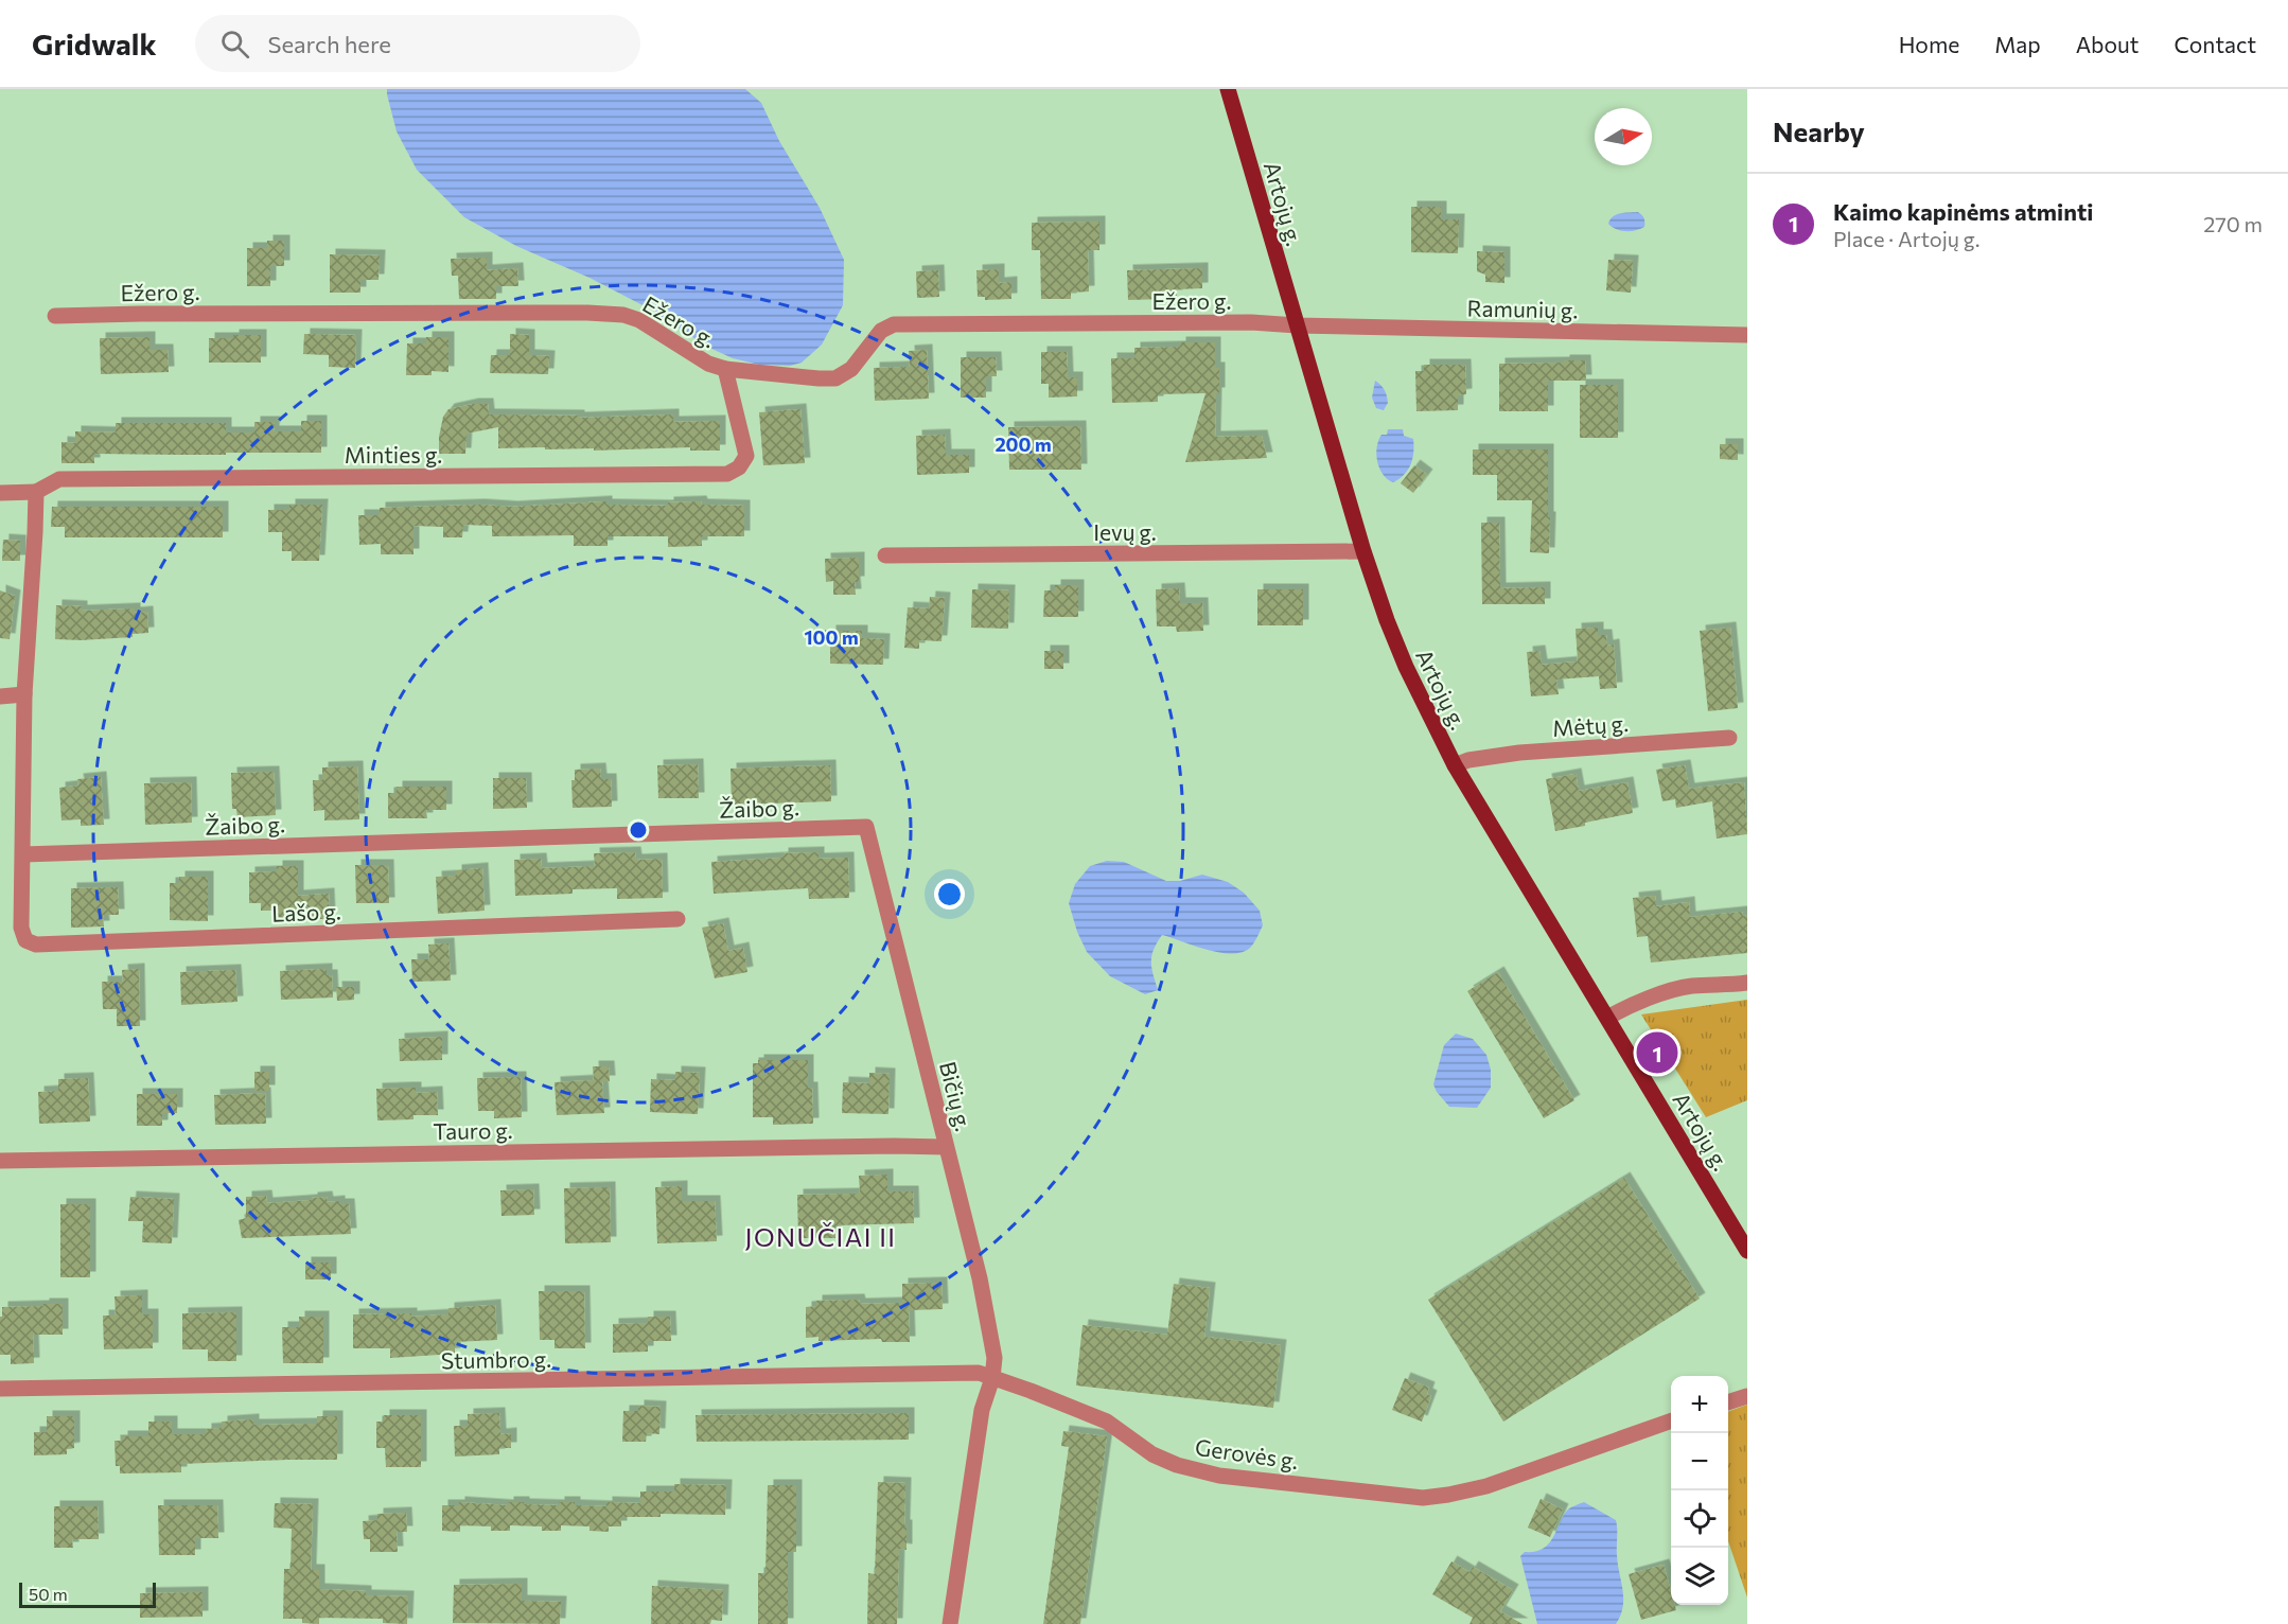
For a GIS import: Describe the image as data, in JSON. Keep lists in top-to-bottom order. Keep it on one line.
{"streets":{"main road":["Artojų g."],"street":["Ežero g.","Ramunių g.","Minties g.","Ievų g.","Mėtų g.","Žaibo g.","Lašo g.","Bičių g.","Tauro g.","Stumbro g.","Gerovės g."]},"crossings":[["Artojų g.","Ežero g."],["Artojų g.","Ramunių g."],["Artojų g.","Ievų g."],["Artojų g.","Mėtų g."],["Ežero g.","Ramunių g."],["Ežero g.","Minties g."],["Žaibo g.","Lašo g."],["Žaibo g.","Bičių g."],["Bičių g.","Tauro g."],["Bičių g.","Stumbro g."],["Bičių g.","Gerovės g."],["Stumbro g.","Gerovės g."]],"districts":["JONUČIAI II"],"scale_bar":"50 m","north":"right","page":{"header":"Gridwalk","search":"Search here","nav":["Home","Map","About","Contact"],"heading":"Nearby","list":[{"mark":"1","name":"Kaimo kapinėms atminti","note":"Place · Artojų g.","value":"270 m"}],"pins":"1","map_buttons":["+","−"],"scale":"50 m"},"rings":["200 m","100 m"]}
